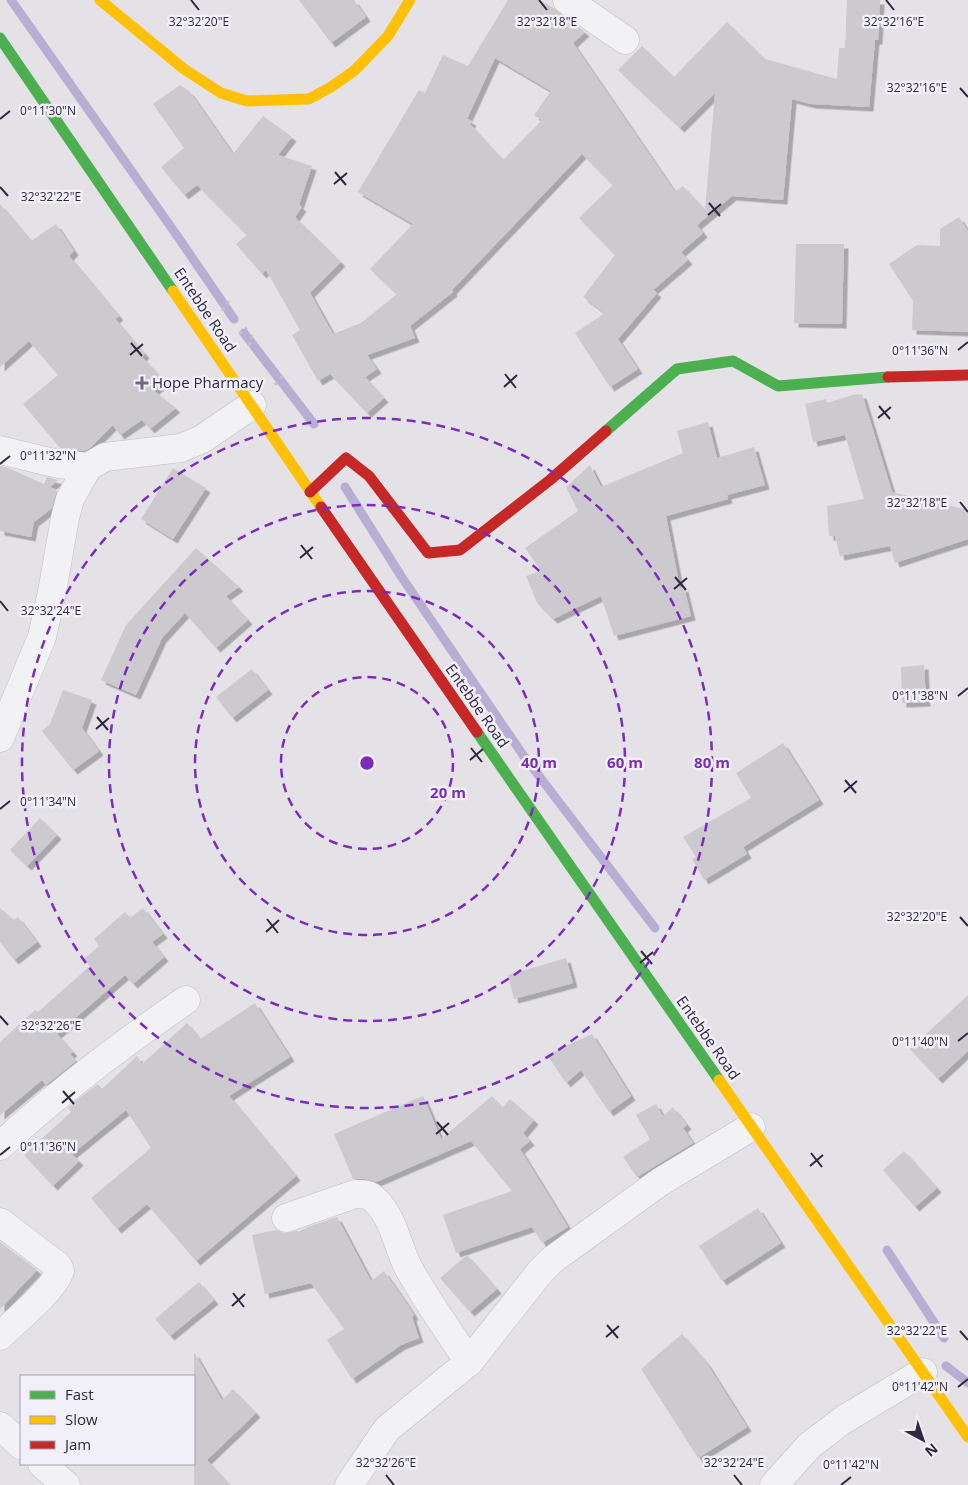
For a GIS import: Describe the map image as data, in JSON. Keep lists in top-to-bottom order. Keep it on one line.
{"streets":{"main road":["Entebbe Road"]},"places":{"health":["Hope Pharmacy"]},"legend":["Fast","Slow","Jam"],"north":"bottom right","coordinates":["32°32'20\"E","32°32'18\"E","32°32'16\"E","0°11'30\"N","32°32'22\"E","0°11'36\"N","0°11'32\"N","32°32'24\"E","0°11'38\"N","0°11'34\"N","32°32'26\"E","0°11'40\"N","0°11'42\"N"],"rings":["40 m","60 m","80 m","20 m"]}
